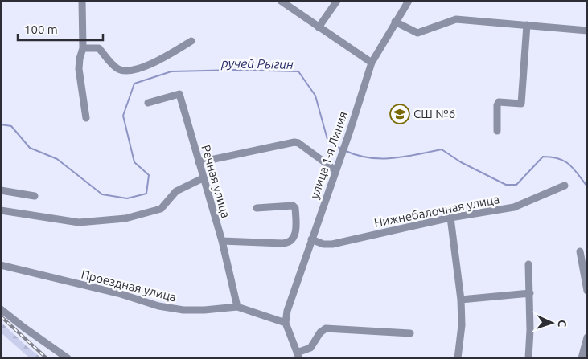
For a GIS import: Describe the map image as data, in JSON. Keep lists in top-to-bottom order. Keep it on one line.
{"streets":{"street":["улица 1-я Линия","Речная улица","Нижнебалочная улица","Проездная улица"]},"crossings":[["улица 1-я Линия","Нижнебалочная улица"],["улица 1-я Линия","Проездная улица"],["Речная улица","Проездная улица"]],"water":["ручей Рыгин"],"places":{"school or university":["СШ №6"]},"scale_bar":"100 m","north":"right"}
